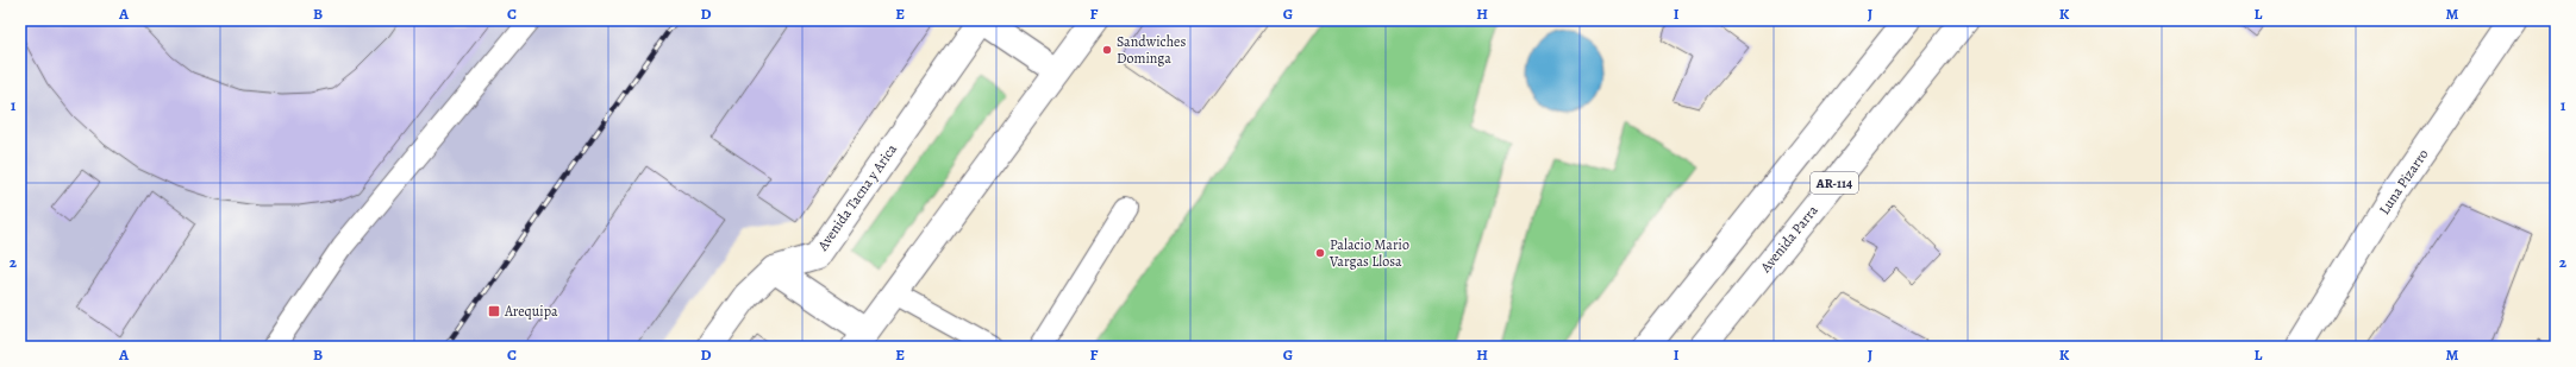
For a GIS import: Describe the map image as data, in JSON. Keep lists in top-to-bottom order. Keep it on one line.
{"streets":{"street":["Luna Pizarro","AR-114","Avenida Tacna y Arica","Avenida Parra"]},"places":{"other":["Sandwiches Dominga","Palacio Mario Vargas Llosa"],"transit":["Arequipa"]},"grid":{"columns":["A","B","C","D","E","F","G","H","I","J","K","L","M"],"rows":["1","2"]}}
